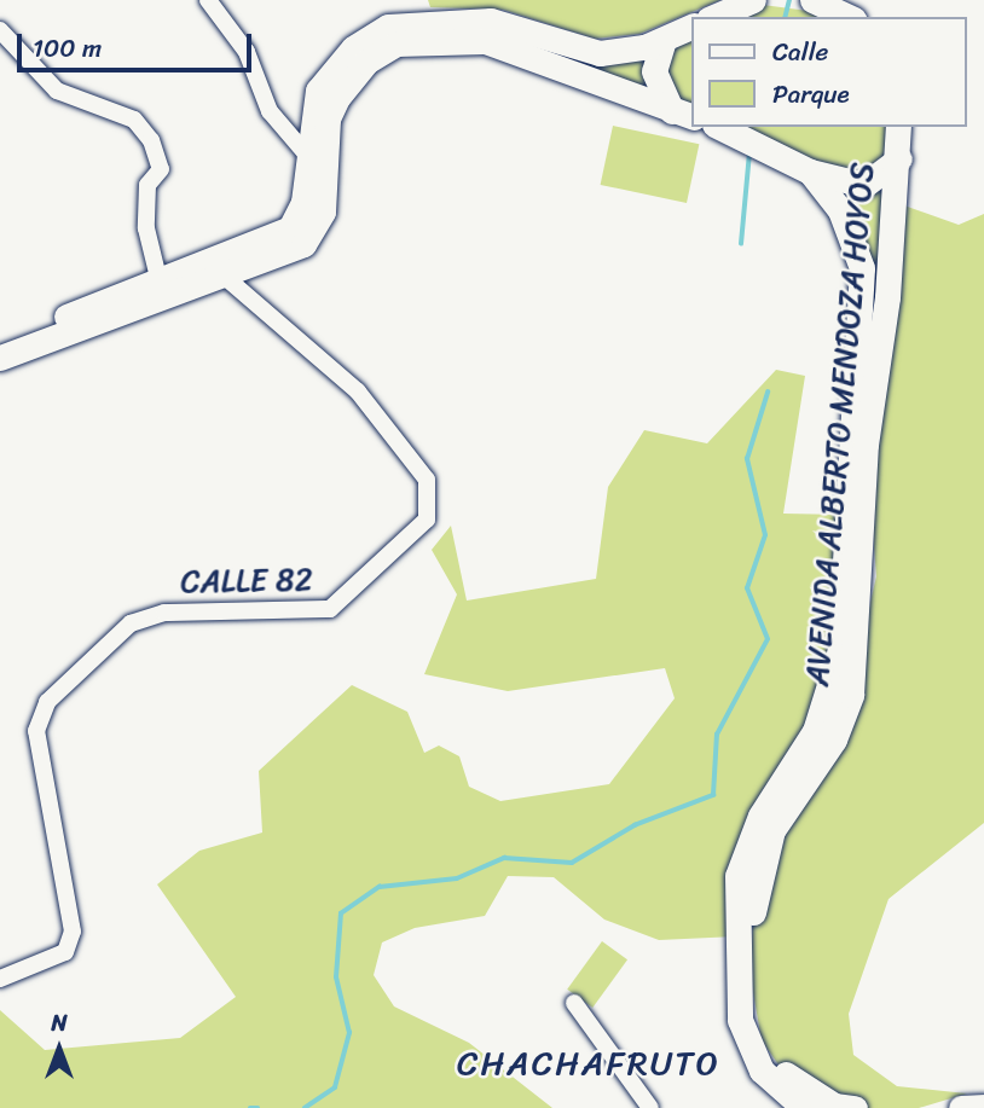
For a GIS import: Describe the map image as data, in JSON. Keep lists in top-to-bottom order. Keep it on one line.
{"streets":{"main road":["AVENIDA ALBERTO MENDOZA HOYOS"],"street":["CALLE 82"]},"districts":["CHACHAFRUTO"],"legend":["Calle","Parque"],"scale_bar":"100 m","north":"top"}
